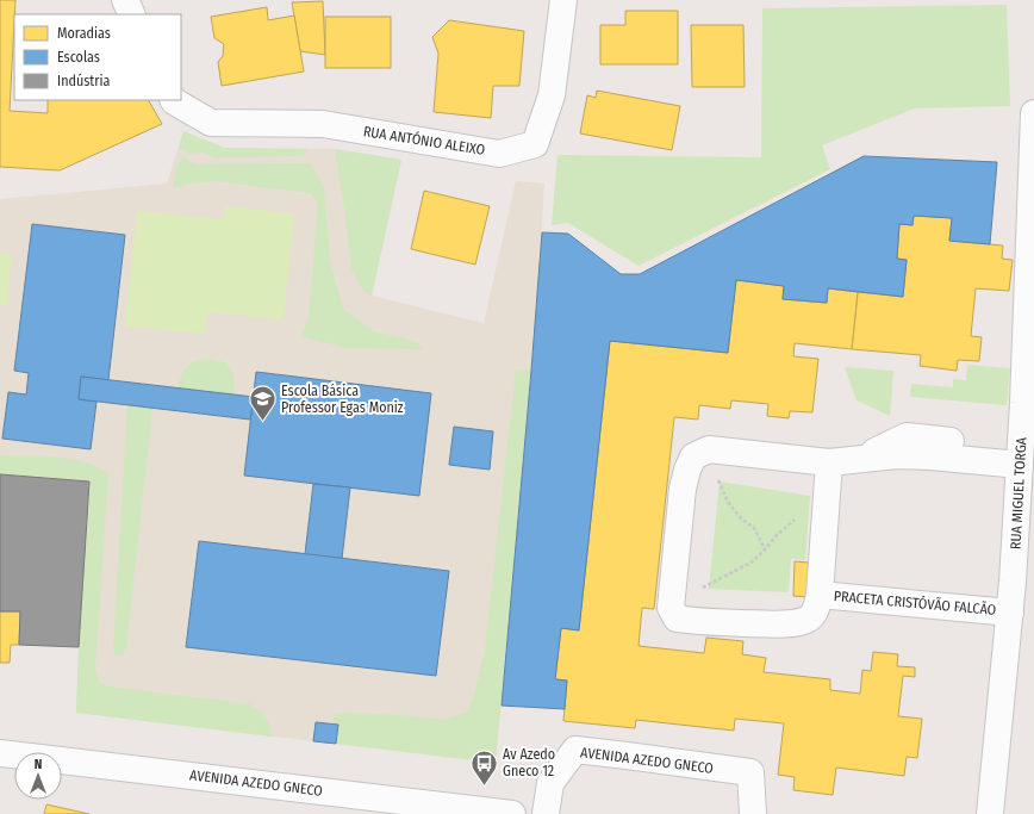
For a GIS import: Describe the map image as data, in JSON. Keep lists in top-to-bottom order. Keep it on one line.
{"streets":{"street":["RUA ANTÓNIO ALEIXO","RUA MIGUEL TORGA","PRACETA CRISTÓVÃO FALCÃO","AVENIDA AZEDO GNECO"]},"crossings":[["RUA MIGUEL TORGA","PRACETA CRISTÓVÃO FALCÃO"]],"places":{"school or university":["Escola Básica Professor Egas Moniz"],"bus stop":["Av Azedo Gneco 12"]},"legend":["Moradias","Escolas","Indústria"],"north":"top"}
